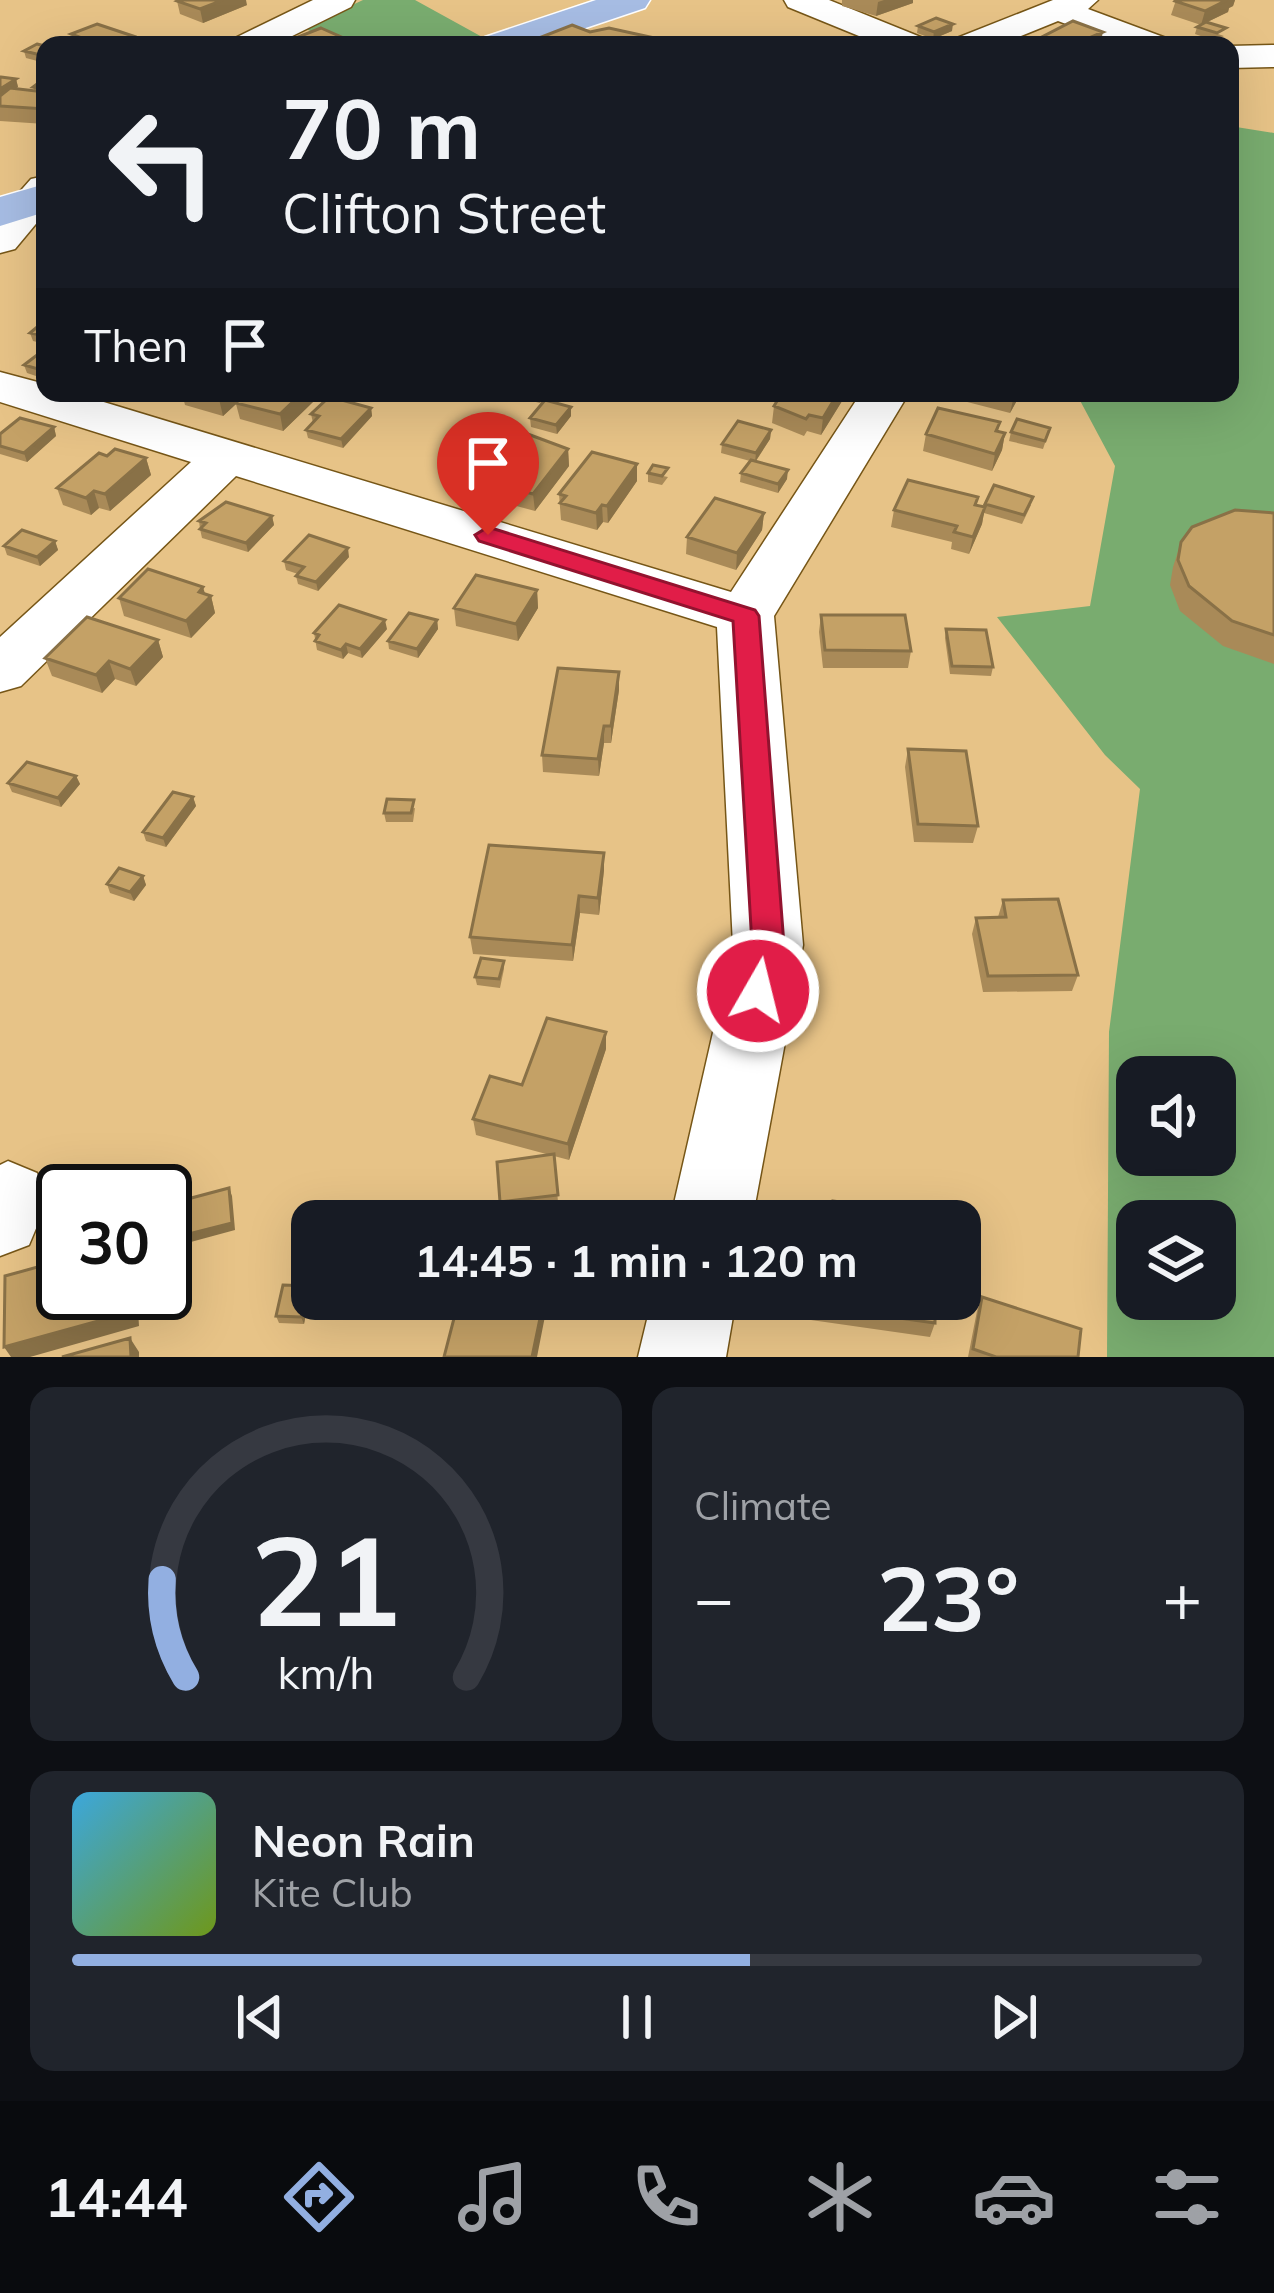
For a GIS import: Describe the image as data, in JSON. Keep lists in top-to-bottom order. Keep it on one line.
{"page":{"turn":["70 m","Clifton Street"],"then":"Then","limit":"30","trip":"14:45 · 1 min · 120 m","tile":"Climate","heat":["−","23°","+"],"song":["Neon Rain","Kite Club"],"tabs":"14:44","gauge":["21","km/h"]}}
